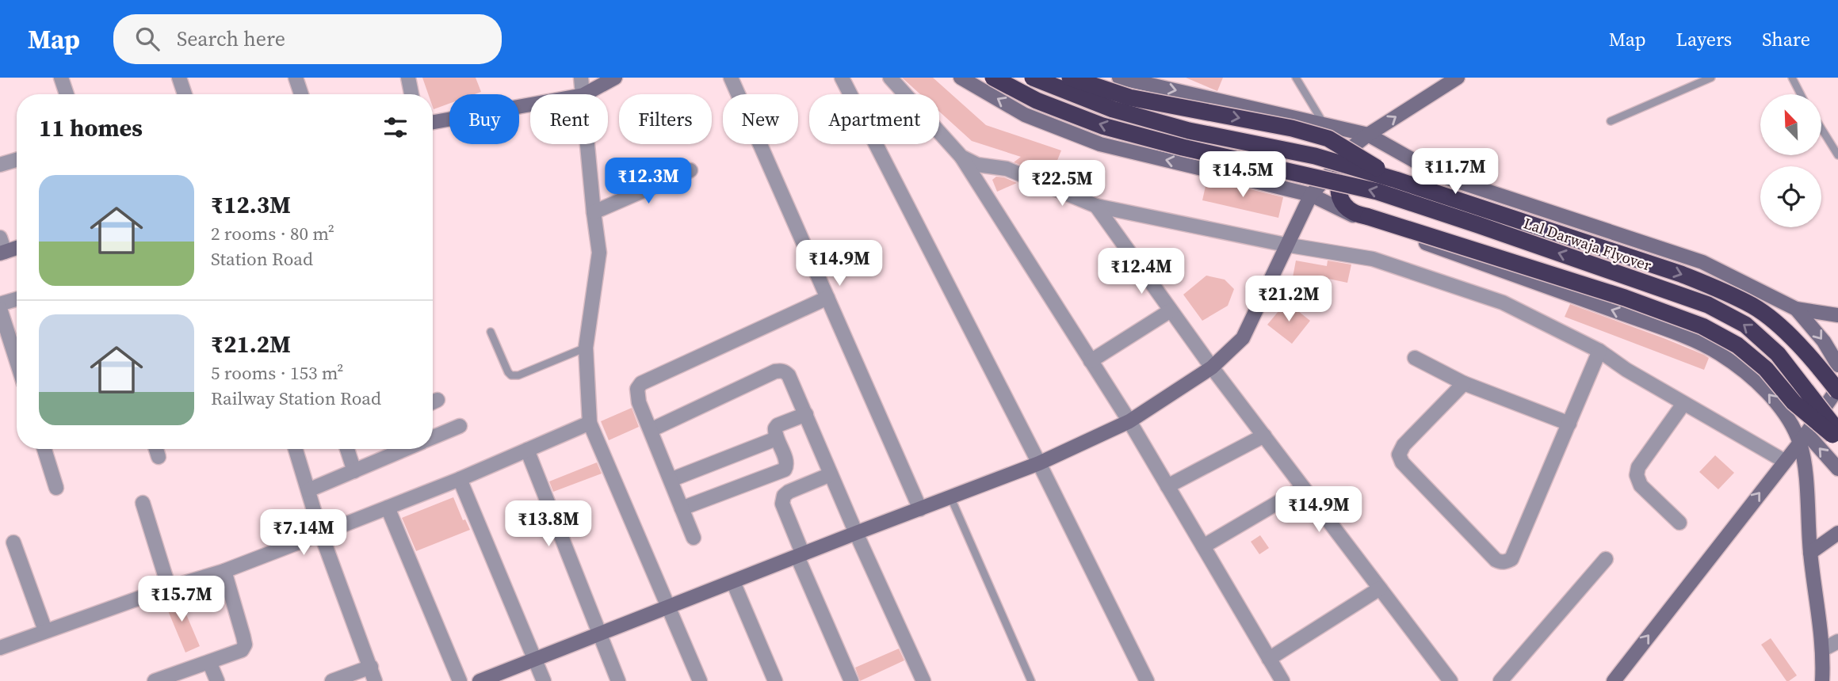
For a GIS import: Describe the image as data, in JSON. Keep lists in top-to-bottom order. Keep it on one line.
{"streets":{"highway":["Lal Darwaja Flyover"]},"north":"top left","page":{"header":"Map","search":"Search here","nav":["Map","Layers","Share"],"chip":["Buy","Rent","Filters","New","Apartment"],"heading":"11 homes","price":["₹11.7M","₹14.5M","₹12.3M","₹22.5M","₹14.9M","₹12.4M","₹21.2M","₹14.9M","₹13.8M","₹7.14M","₹15.7M"],"list":[{"name":"₹12.3M","note":"2 rooms · 80 m² · Station Road"},{"name":"₹21.2M","note":"5 rooms · 153 m² · Railway Station Road"}]}}
